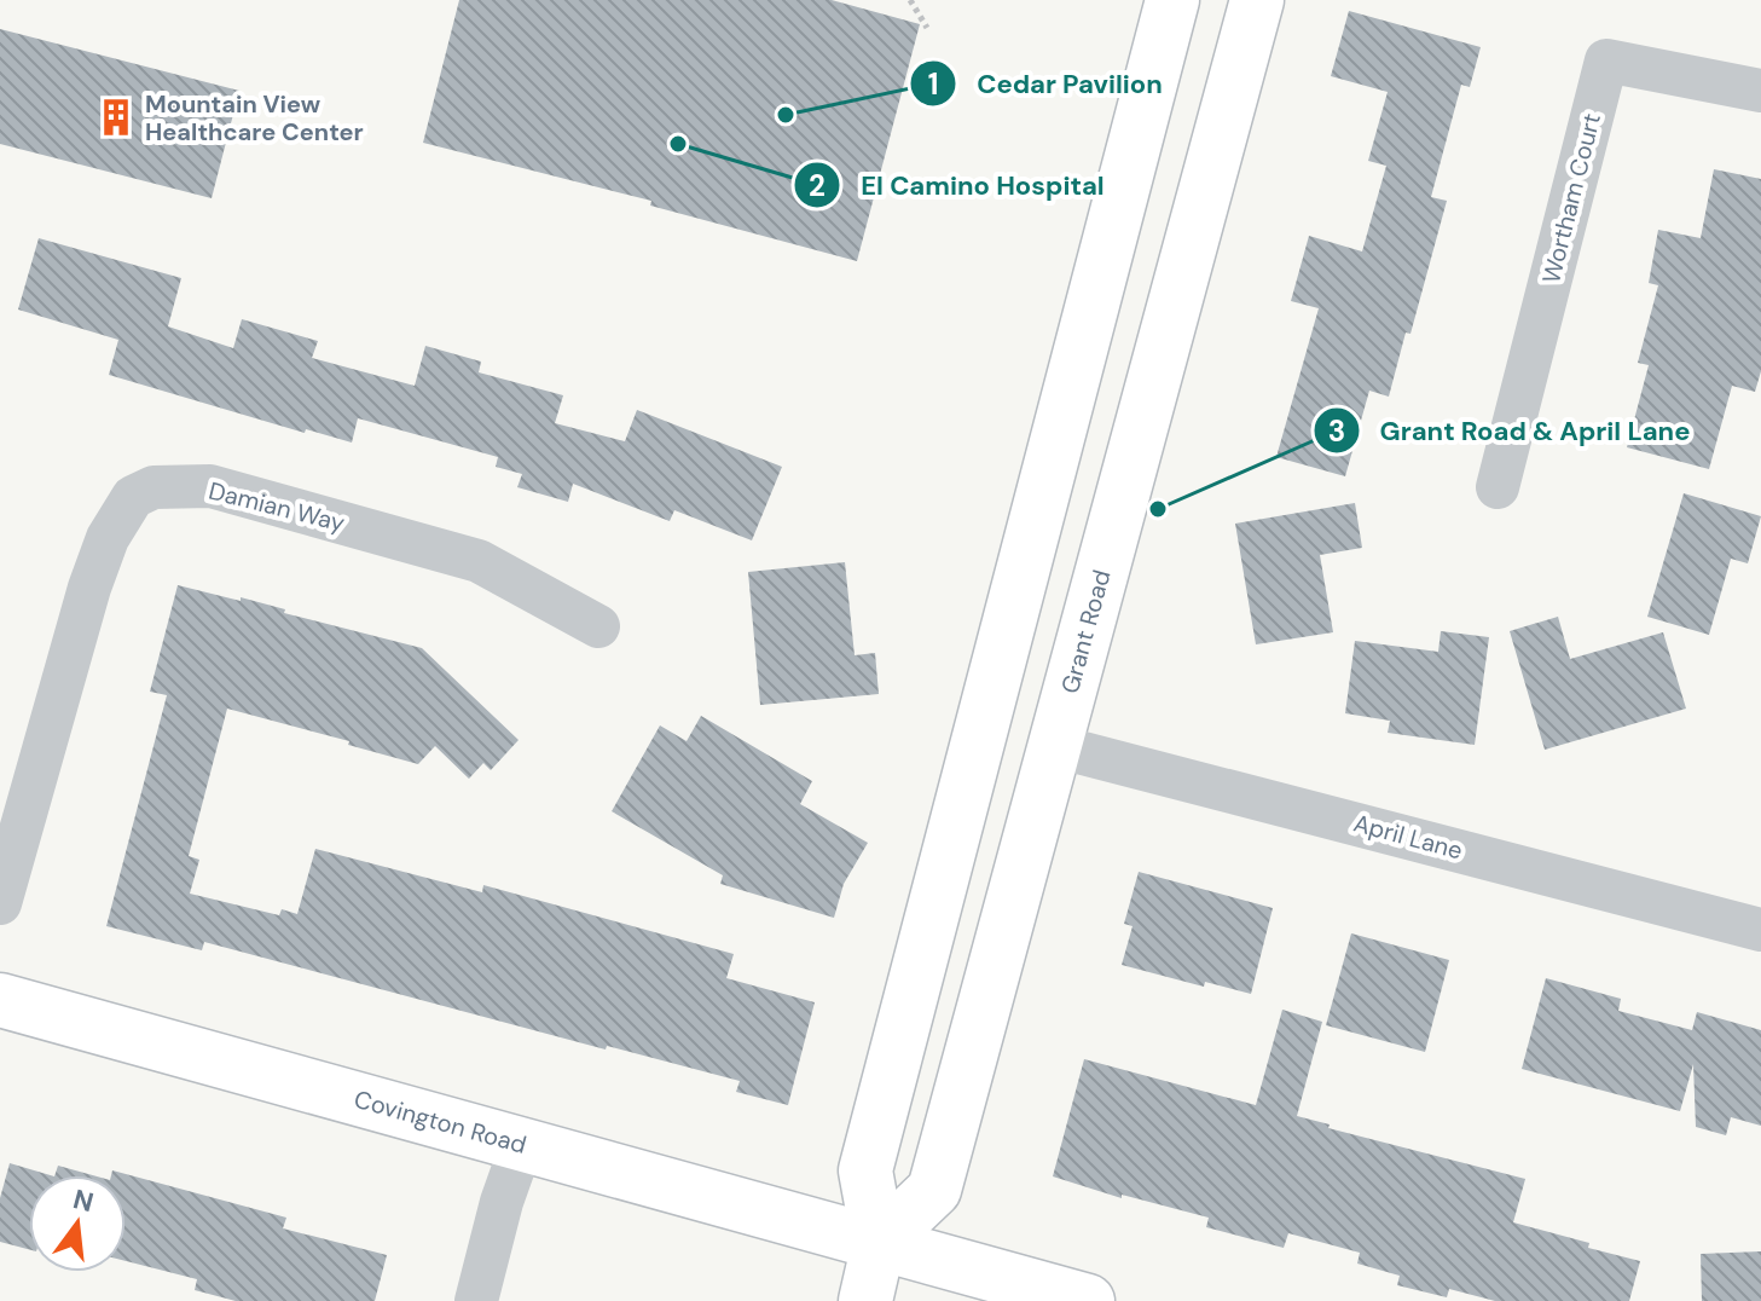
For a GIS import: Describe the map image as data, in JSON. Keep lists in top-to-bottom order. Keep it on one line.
{"streets":{"main road":["Grant Road","Covington Road"],"street":["Wortham Court","Damian Way","April Lane"]},"crossings":[["Grant Road","April Lane"],["Grant Road","Covington Road"]],"places":{"other":["Cedar Pavilion","El Camino Hospital","Grant Road & April Lane"],"building":["Mountain View Healthcare Center"]},"north":"top"}
